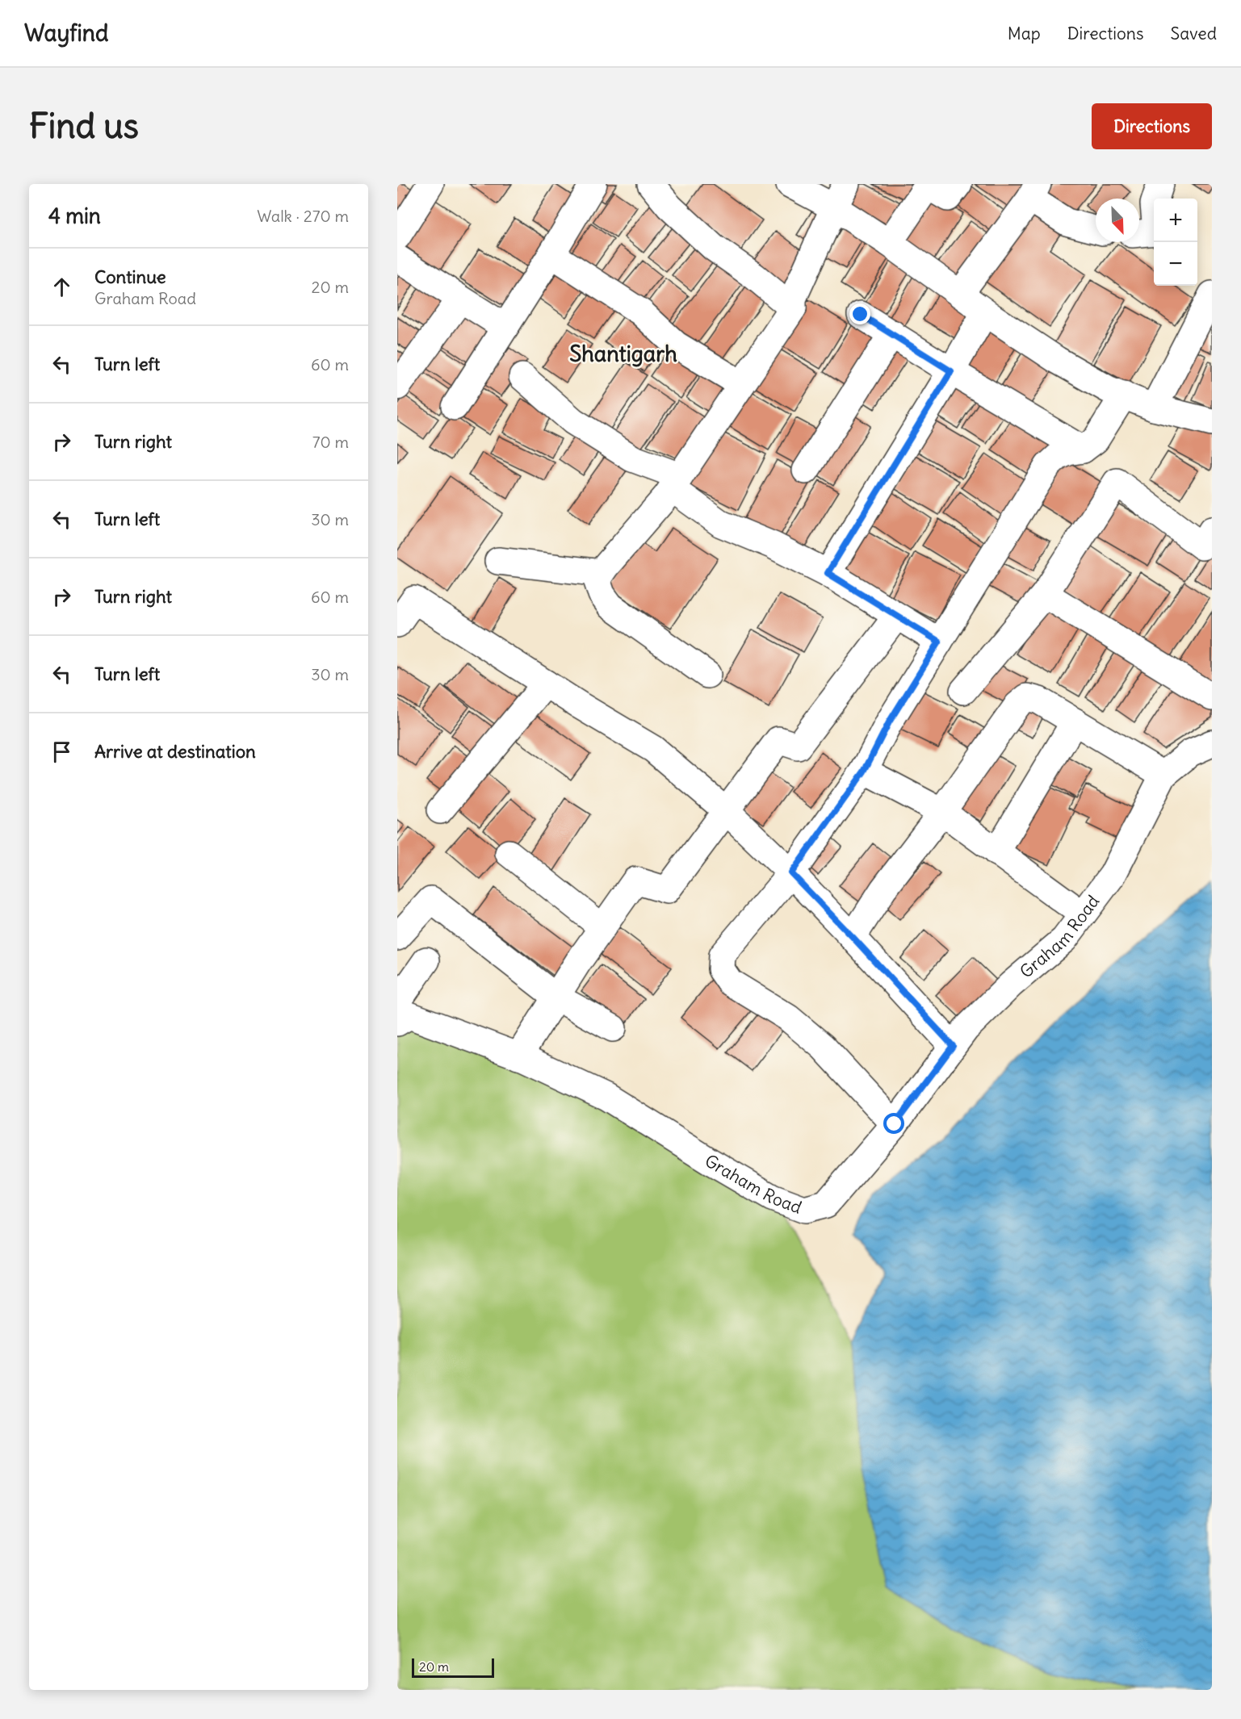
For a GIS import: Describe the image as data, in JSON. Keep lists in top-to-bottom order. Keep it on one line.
{"streets":{"street":["Graham Road"]},"districts":["Shantigarh"],"scale_bar":"20 m","north":"bottom right","page":{"header":"Wayfind","nav":["Map","Directions","Saved"],"buttons":"Directions","title":"Find us","heading":["4 min","Walk · 270 m"],"map_buttons":["+","−"],"list":[["Continue","Graham Road","20 m"],["Turn left","60 m"],["Turn right","70 m"],["Turn left","30 m"],["Turn right","60 m"],["Turn left","30 m"],"Arrive at destination"],"scale":"20 m"}}
